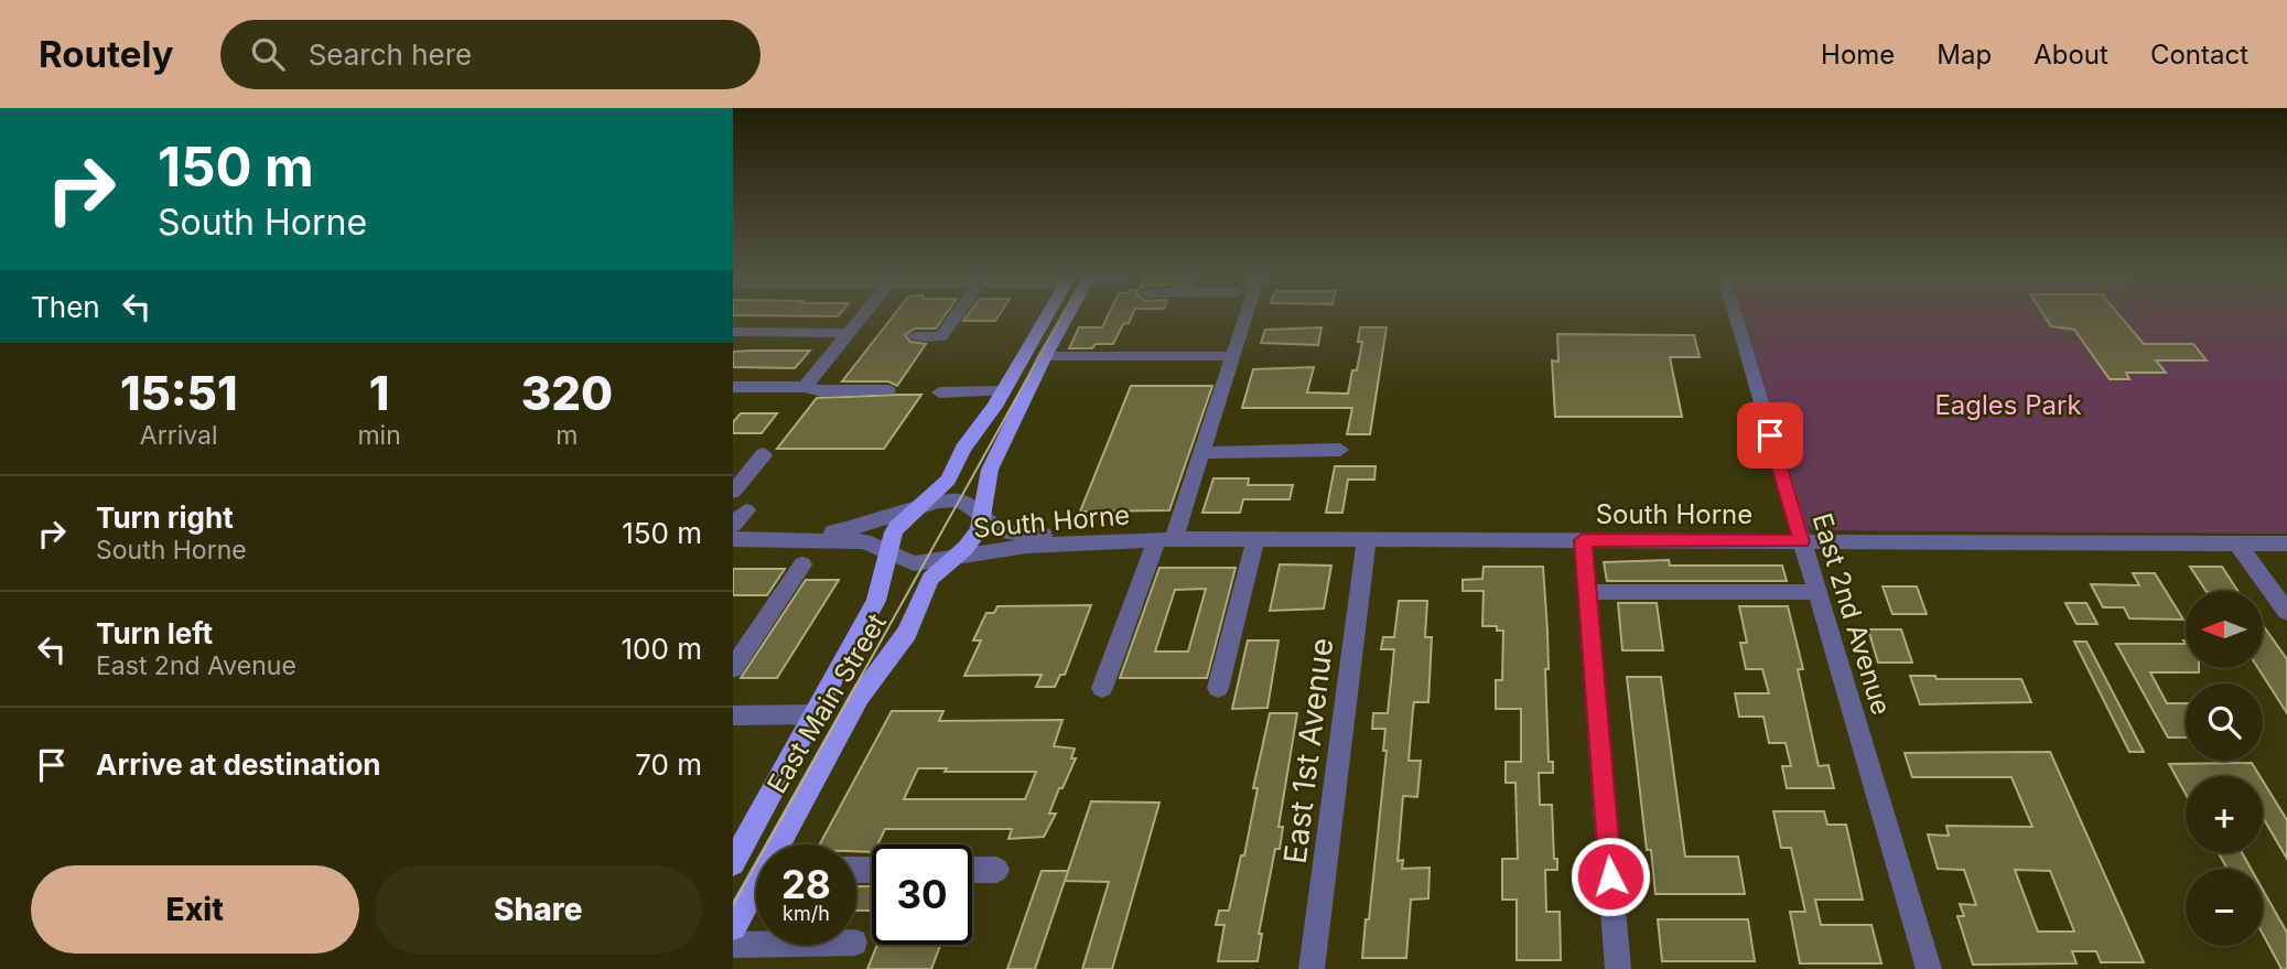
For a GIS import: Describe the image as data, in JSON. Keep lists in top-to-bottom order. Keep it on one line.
{"streets":{"main road":["East Main Street"],"street":["South Horne","East 2nd Avenue","East 1st Avenue"]},"crossings":[["South Horne","East 2nd Avenue"],["South Horne","East Main Street"],["South Horne","East 1st Avenue"]],"parks":["Eagles Park"],"north":"left","page":{"header":"Routely","search":"Search here","nav":["Home","Map","About","Contact"],"turn":["150 m","South Horne"],"then":"Then","eta":["15:51","Arrival","1","min","320","m"],"list":[{"name":"Turn right","note":"South Horne","value":"150 m"},{"name":"Turn left","note":"East 2nd Avenue","value":"100 m"},{"name":"Arrive at destination","value":"70 m"}],"map_buttons":["+","−"],"speed":"28 km/h","limit":"30","buttons":["Exit","Share"]}}
